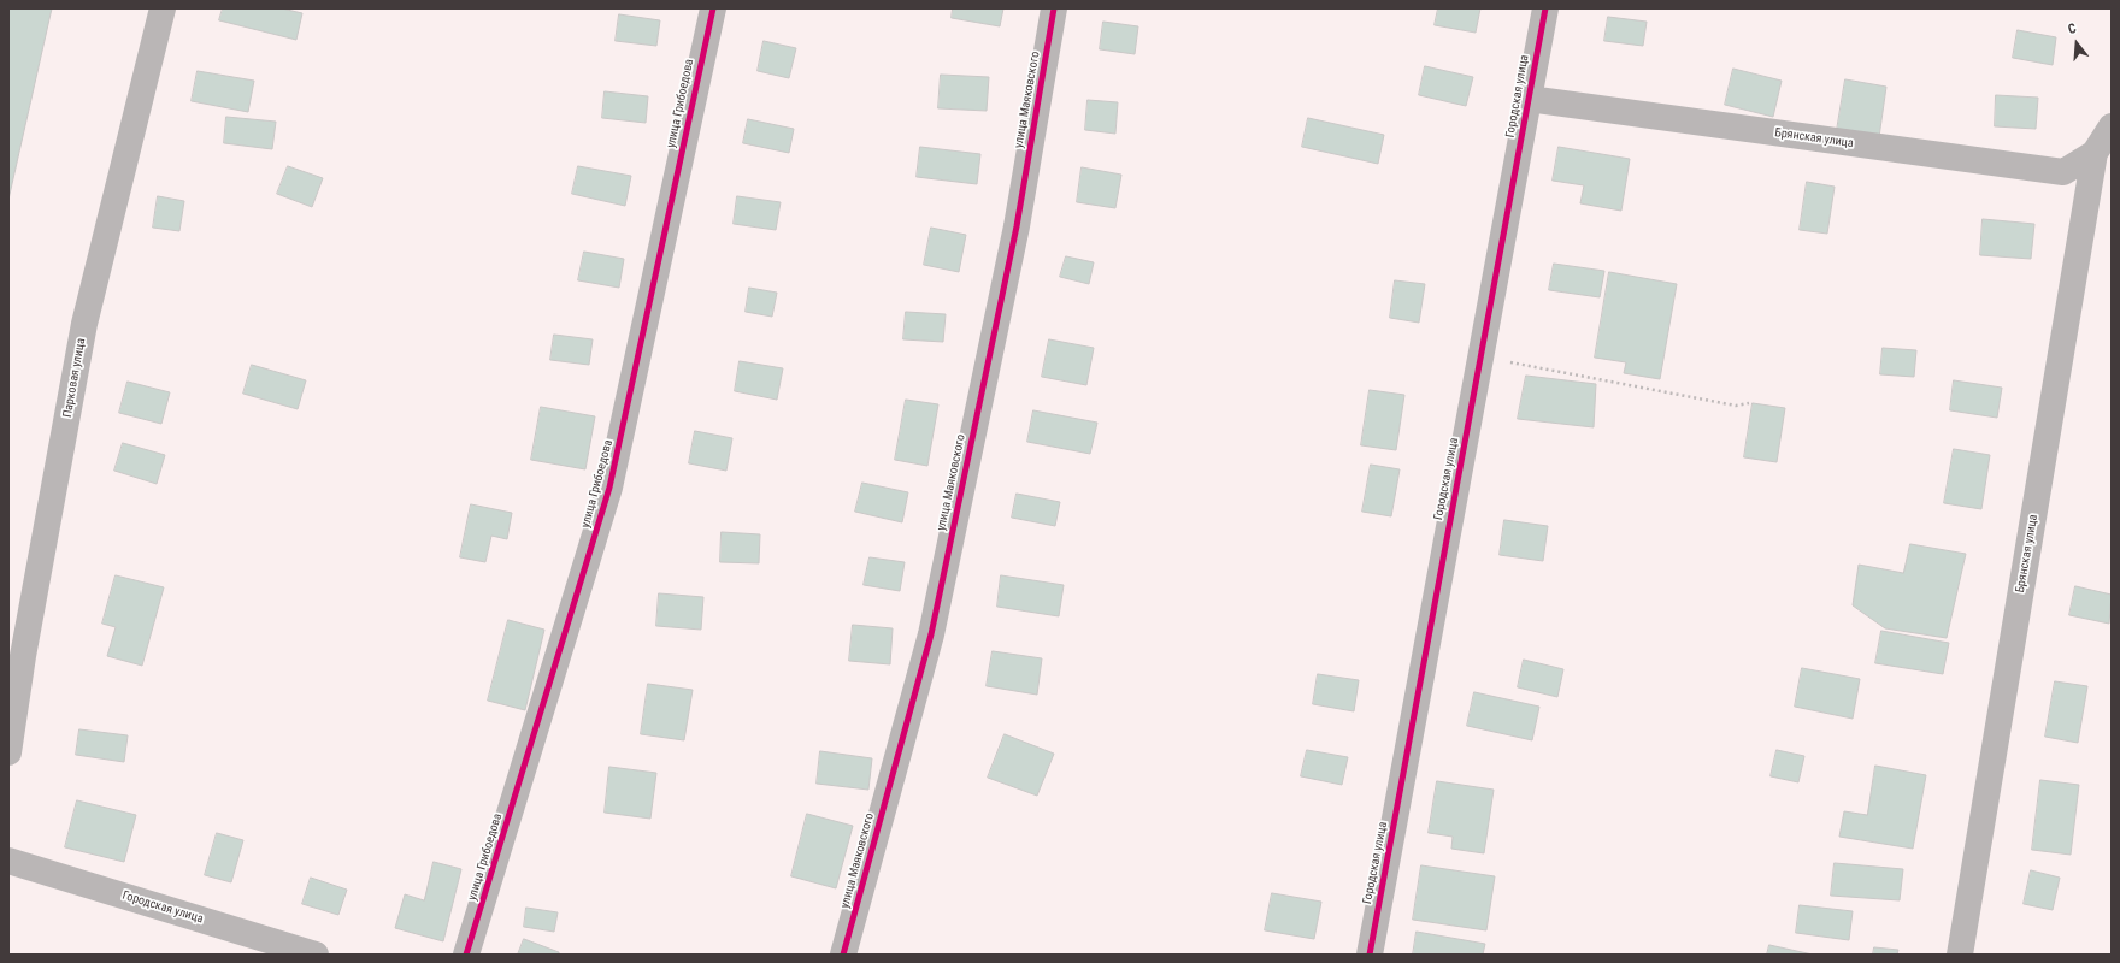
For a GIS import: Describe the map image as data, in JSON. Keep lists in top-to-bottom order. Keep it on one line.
{"streets":{"street":["Городская улица","улица Маяковского","улица Грибоедова","Брянская улица","Парковая улица"]},"crossings":[["Городская улица","Брянская улица"]],"north":"top"}
